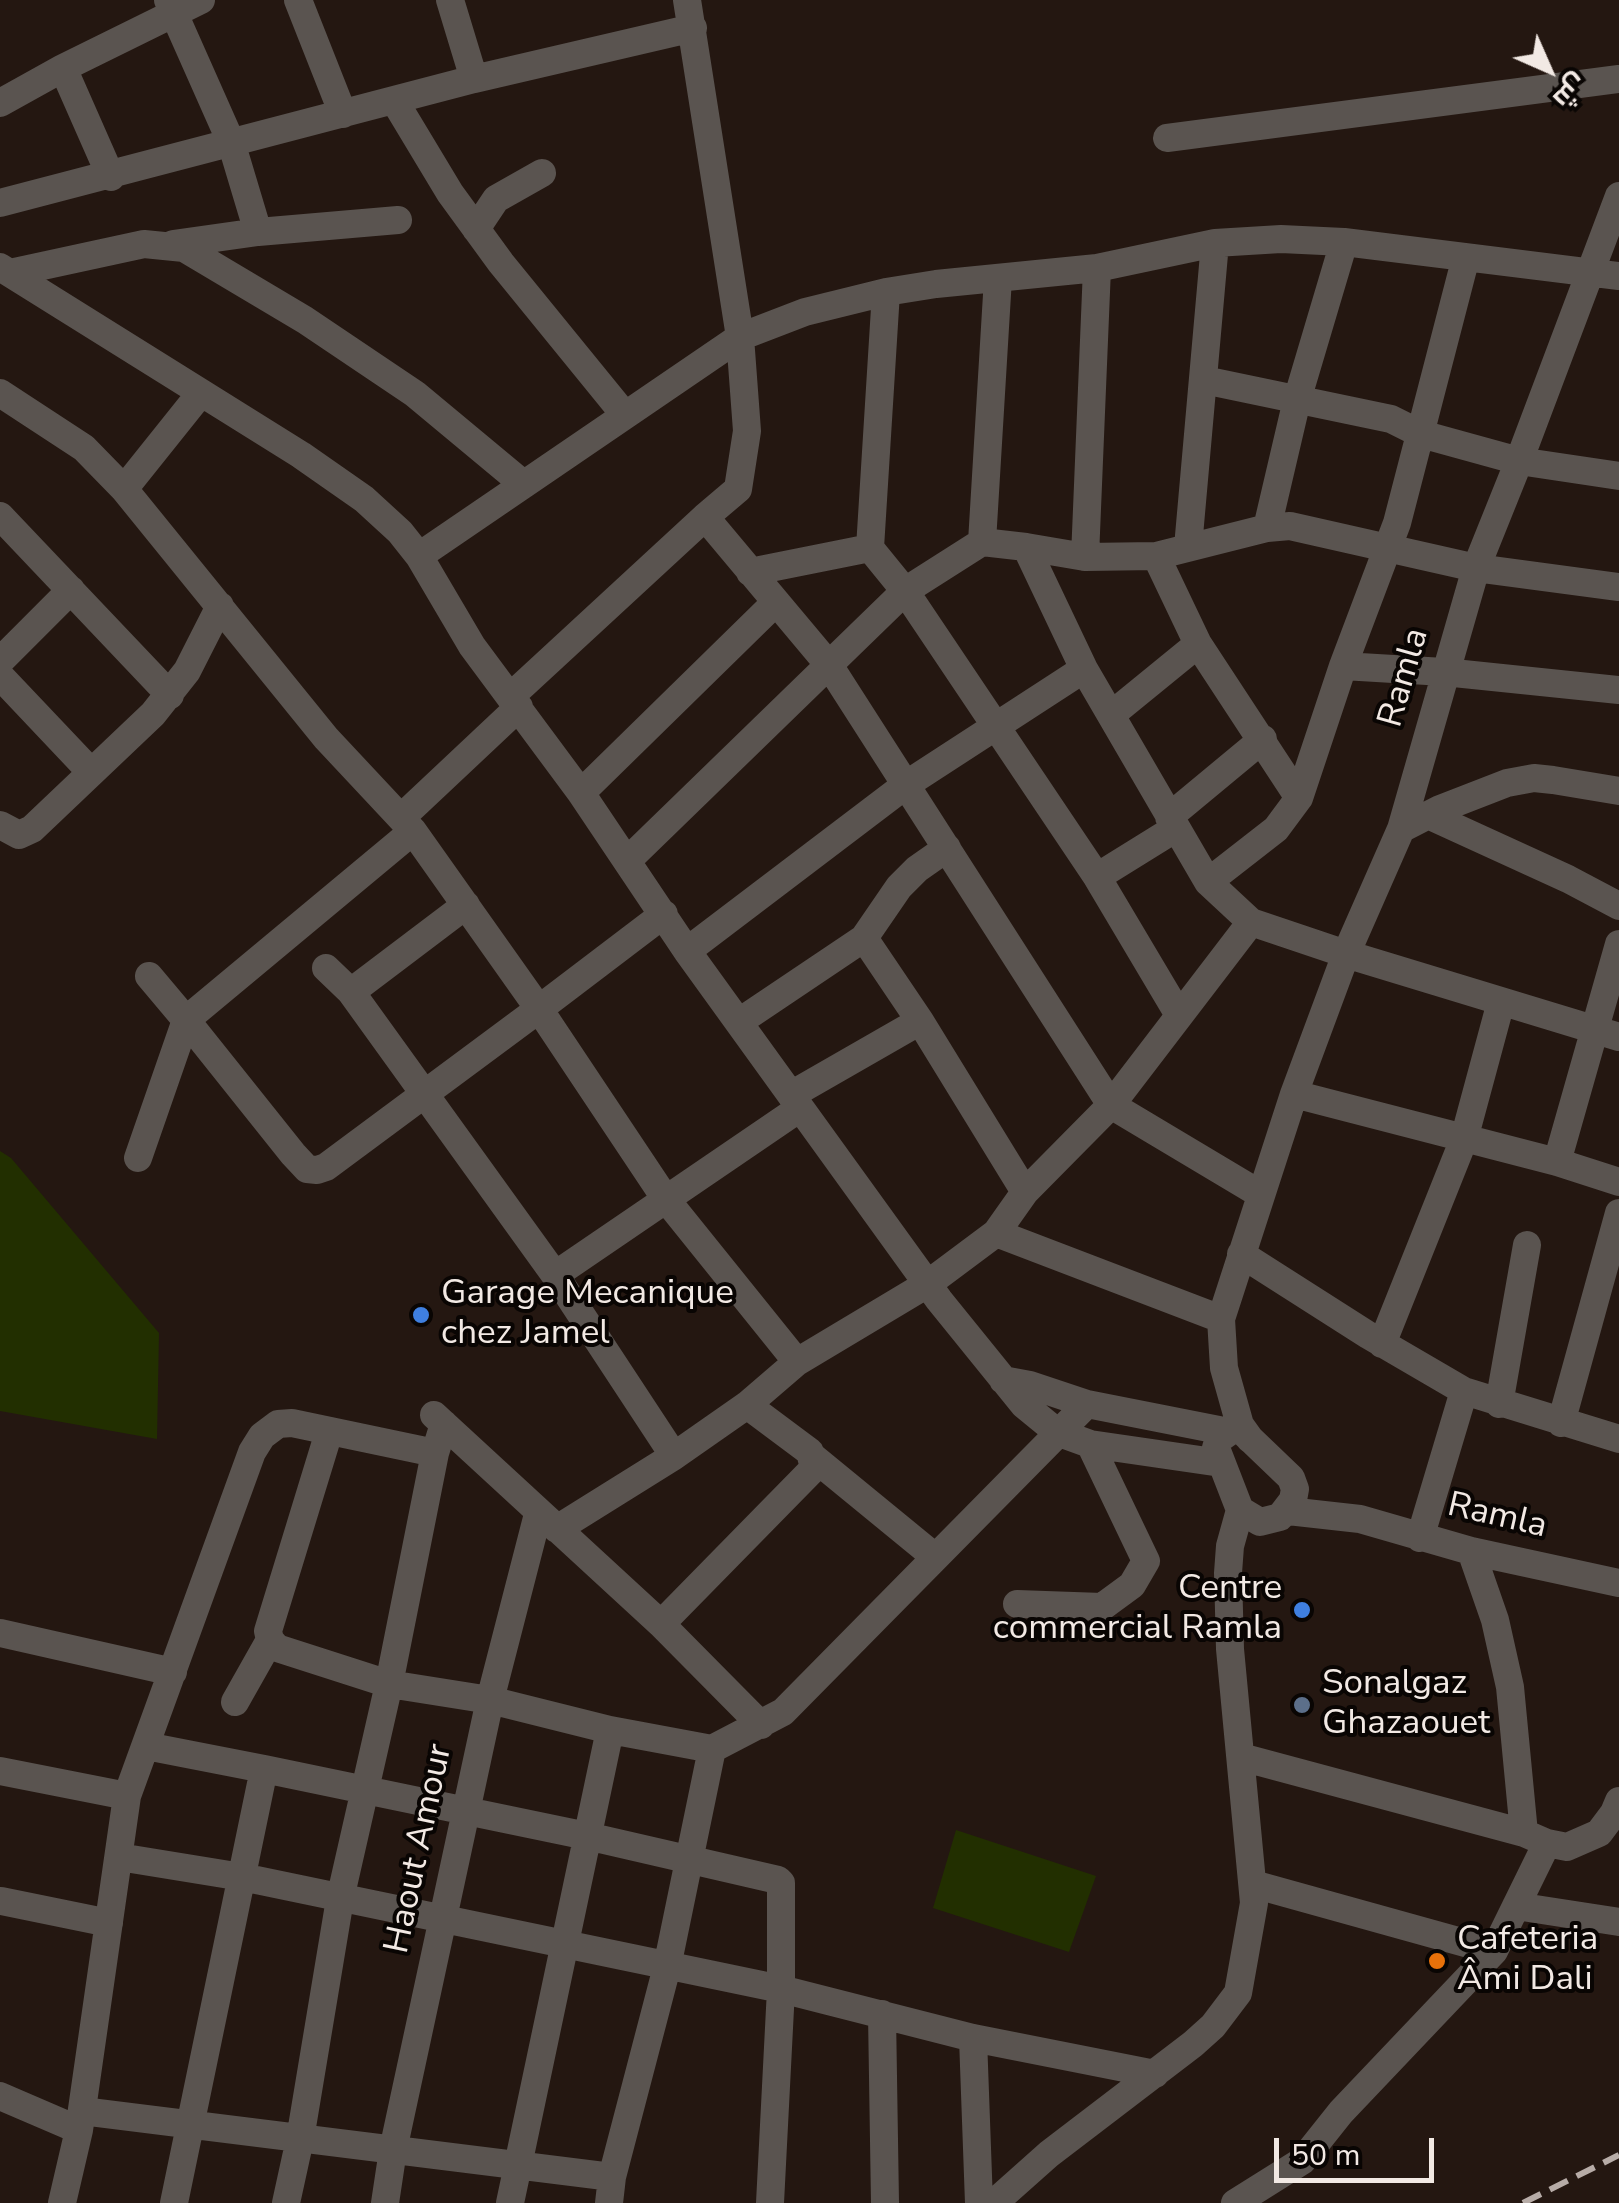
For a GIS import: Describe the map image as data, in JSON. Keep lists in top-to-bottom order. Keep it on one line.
{"streets":{"street":["Ramla","Haout Amour"]},"places":["Garage Mecanique chez Jamel","Centre commercial Ramla","Sonalgaz Ghazaouet","Cafeteria Âmi Dali"],"scale_bar":"50 m","north":"bottom right"}
